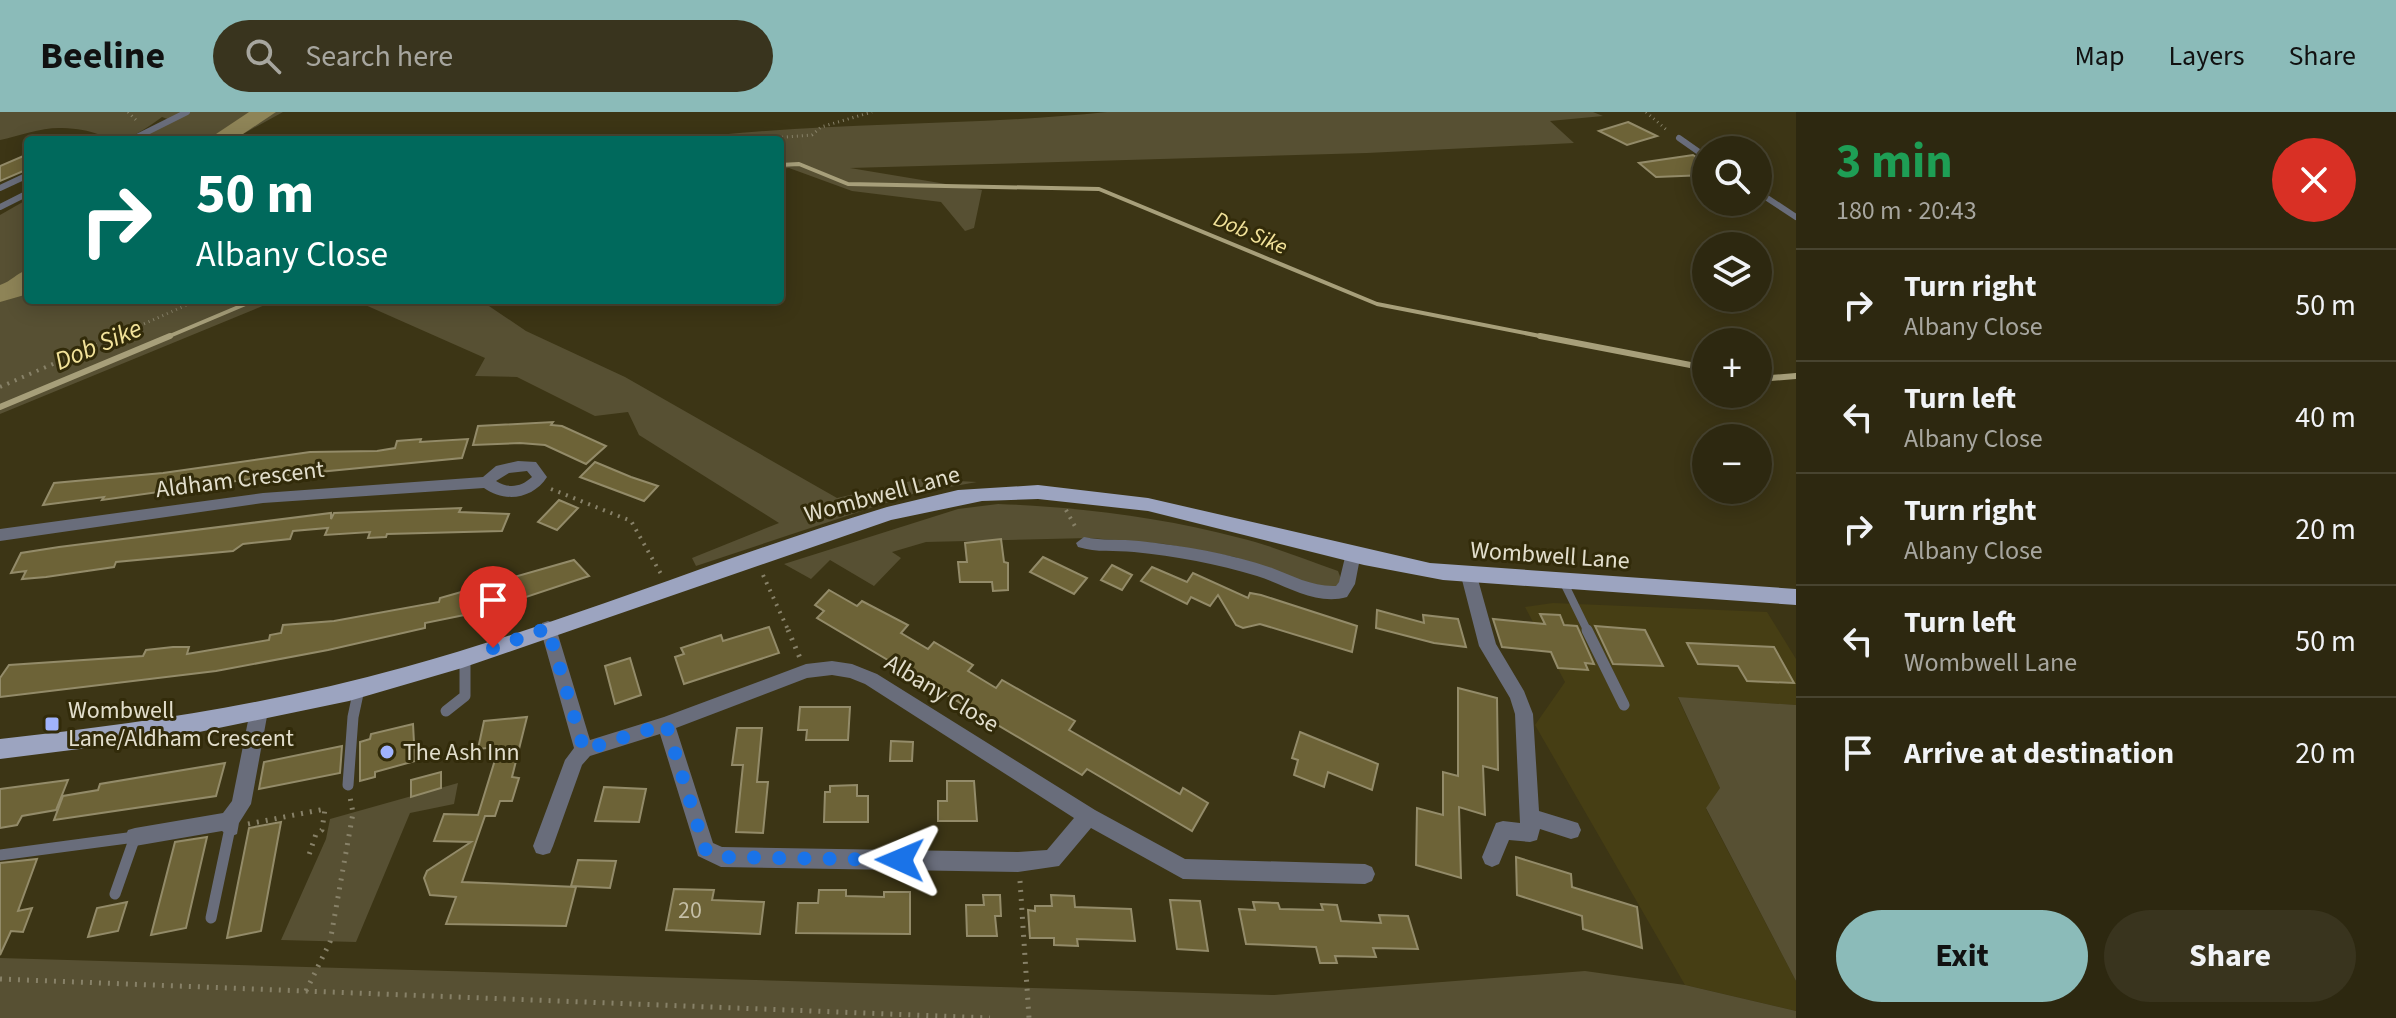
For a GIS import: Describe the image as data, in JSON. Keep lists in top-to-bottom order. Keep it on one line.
{"streets":{"main road":["Wombwell Lane"],"street":["Aldham Crescent","Albany Close"]},"water":["Dob Sike"],"places":{"transit":["Wombwell Lane/Aldham Crescent"],"other":["The Ash Inn"]},"house_numbers":["20"],"page":{"header":"Beeline","search":"Search here","nav":["Map","Layers","Share"],"heading":["3 min","180 m · 20:43"],"map_buttons":["+","−"],"turn":["50 m","Albany Close"],"list":[{"name":"Turn right","note":"Albany Close","value":"50 m"},{"name":"Turn left","note":"Albany Close","value":"40 m"},{"name":"Turn right","note":"Albany Close","value":"20 m"},{"name":"Turn left","note":"Wombwell Lane","value":"50 m"},{"name":"Arrive at destination","value":"20 m"}],"buttons":["Exit","Share"]}}
